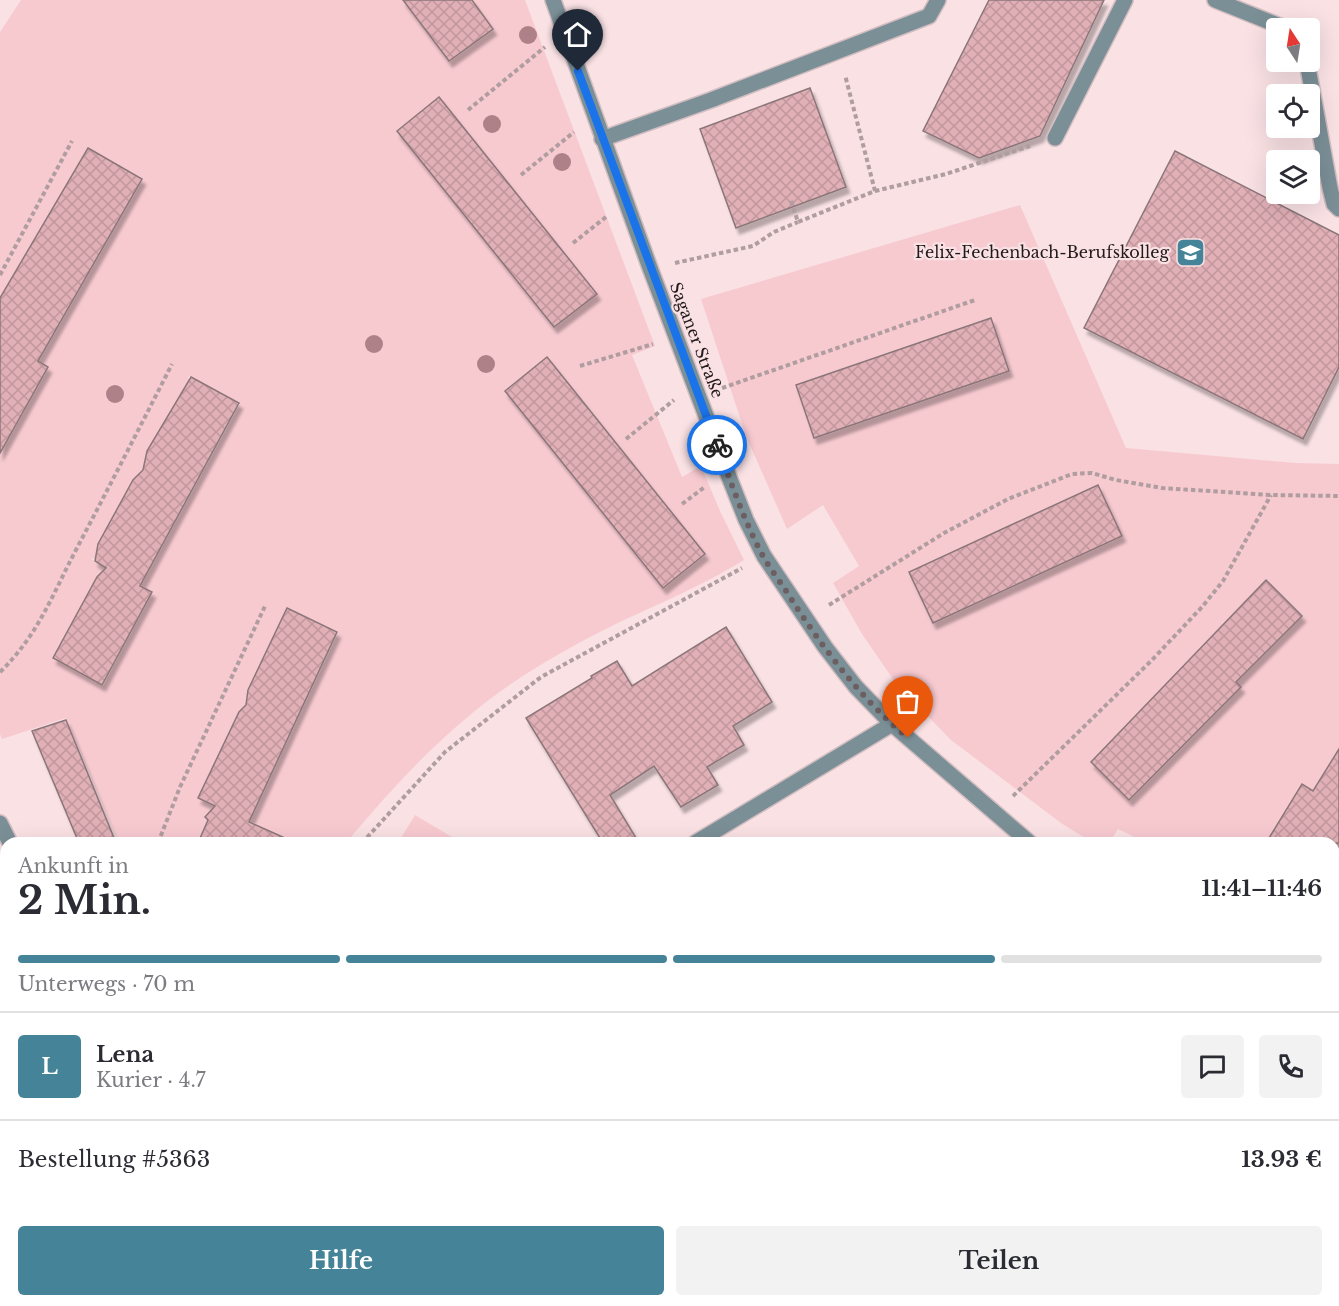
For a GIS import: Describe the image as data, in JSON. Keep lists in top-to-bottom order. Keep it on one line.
{"streets":{"street":["Saganer Straße"]},"places":{"school or university":["Felix-Fechenbach-Berufskolleg"]},"north":"top","page":{"heading":["2 Min.","Ankunft in","11:41–11:46"],"panel":["Lena","Kurier · 4.7","Bestellung #5363","13.93 €"],"bar":"Unterwegs · 70 m","round":"L","buttons":["Hilfe","Teilen"]}}
